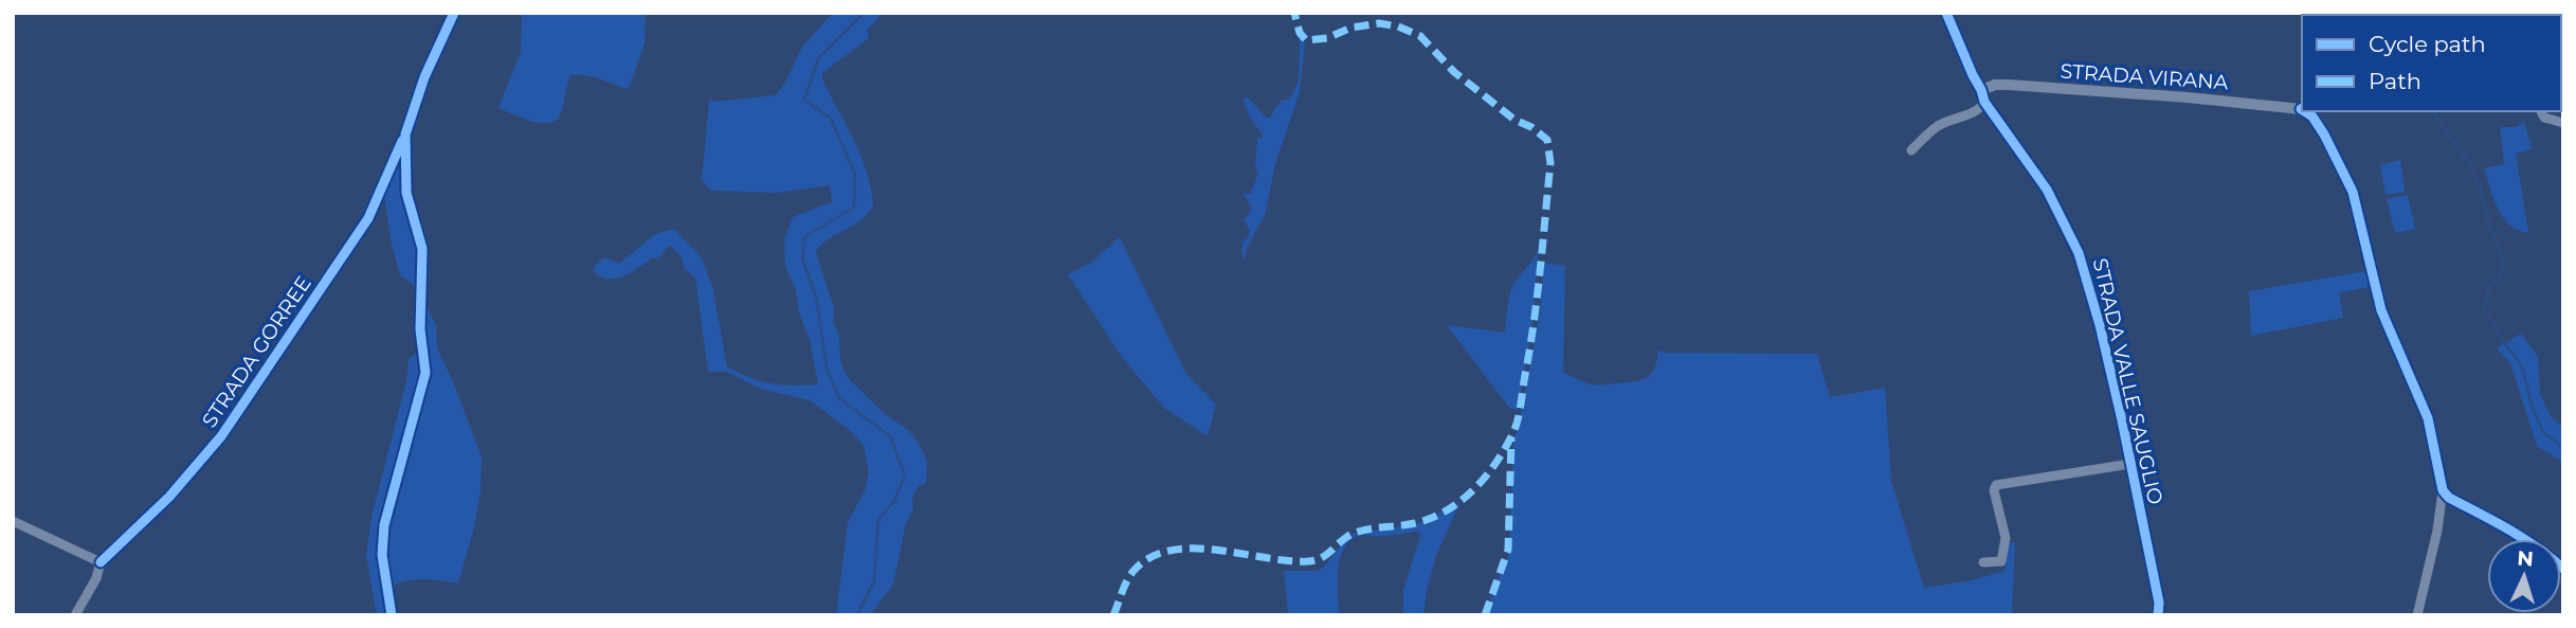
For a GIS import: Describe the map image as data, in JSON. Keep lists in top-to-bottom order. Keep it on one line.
{"streets":{"street":["STRADA VIRANA","STRADA GORREE","STRADA VALLE SAUGLIO"]},"crossings":[["STRADA VIRANA","STRADA VALLE SAUGLIO"]],"legend":["Cycle path","Path"],"north":"top"}
